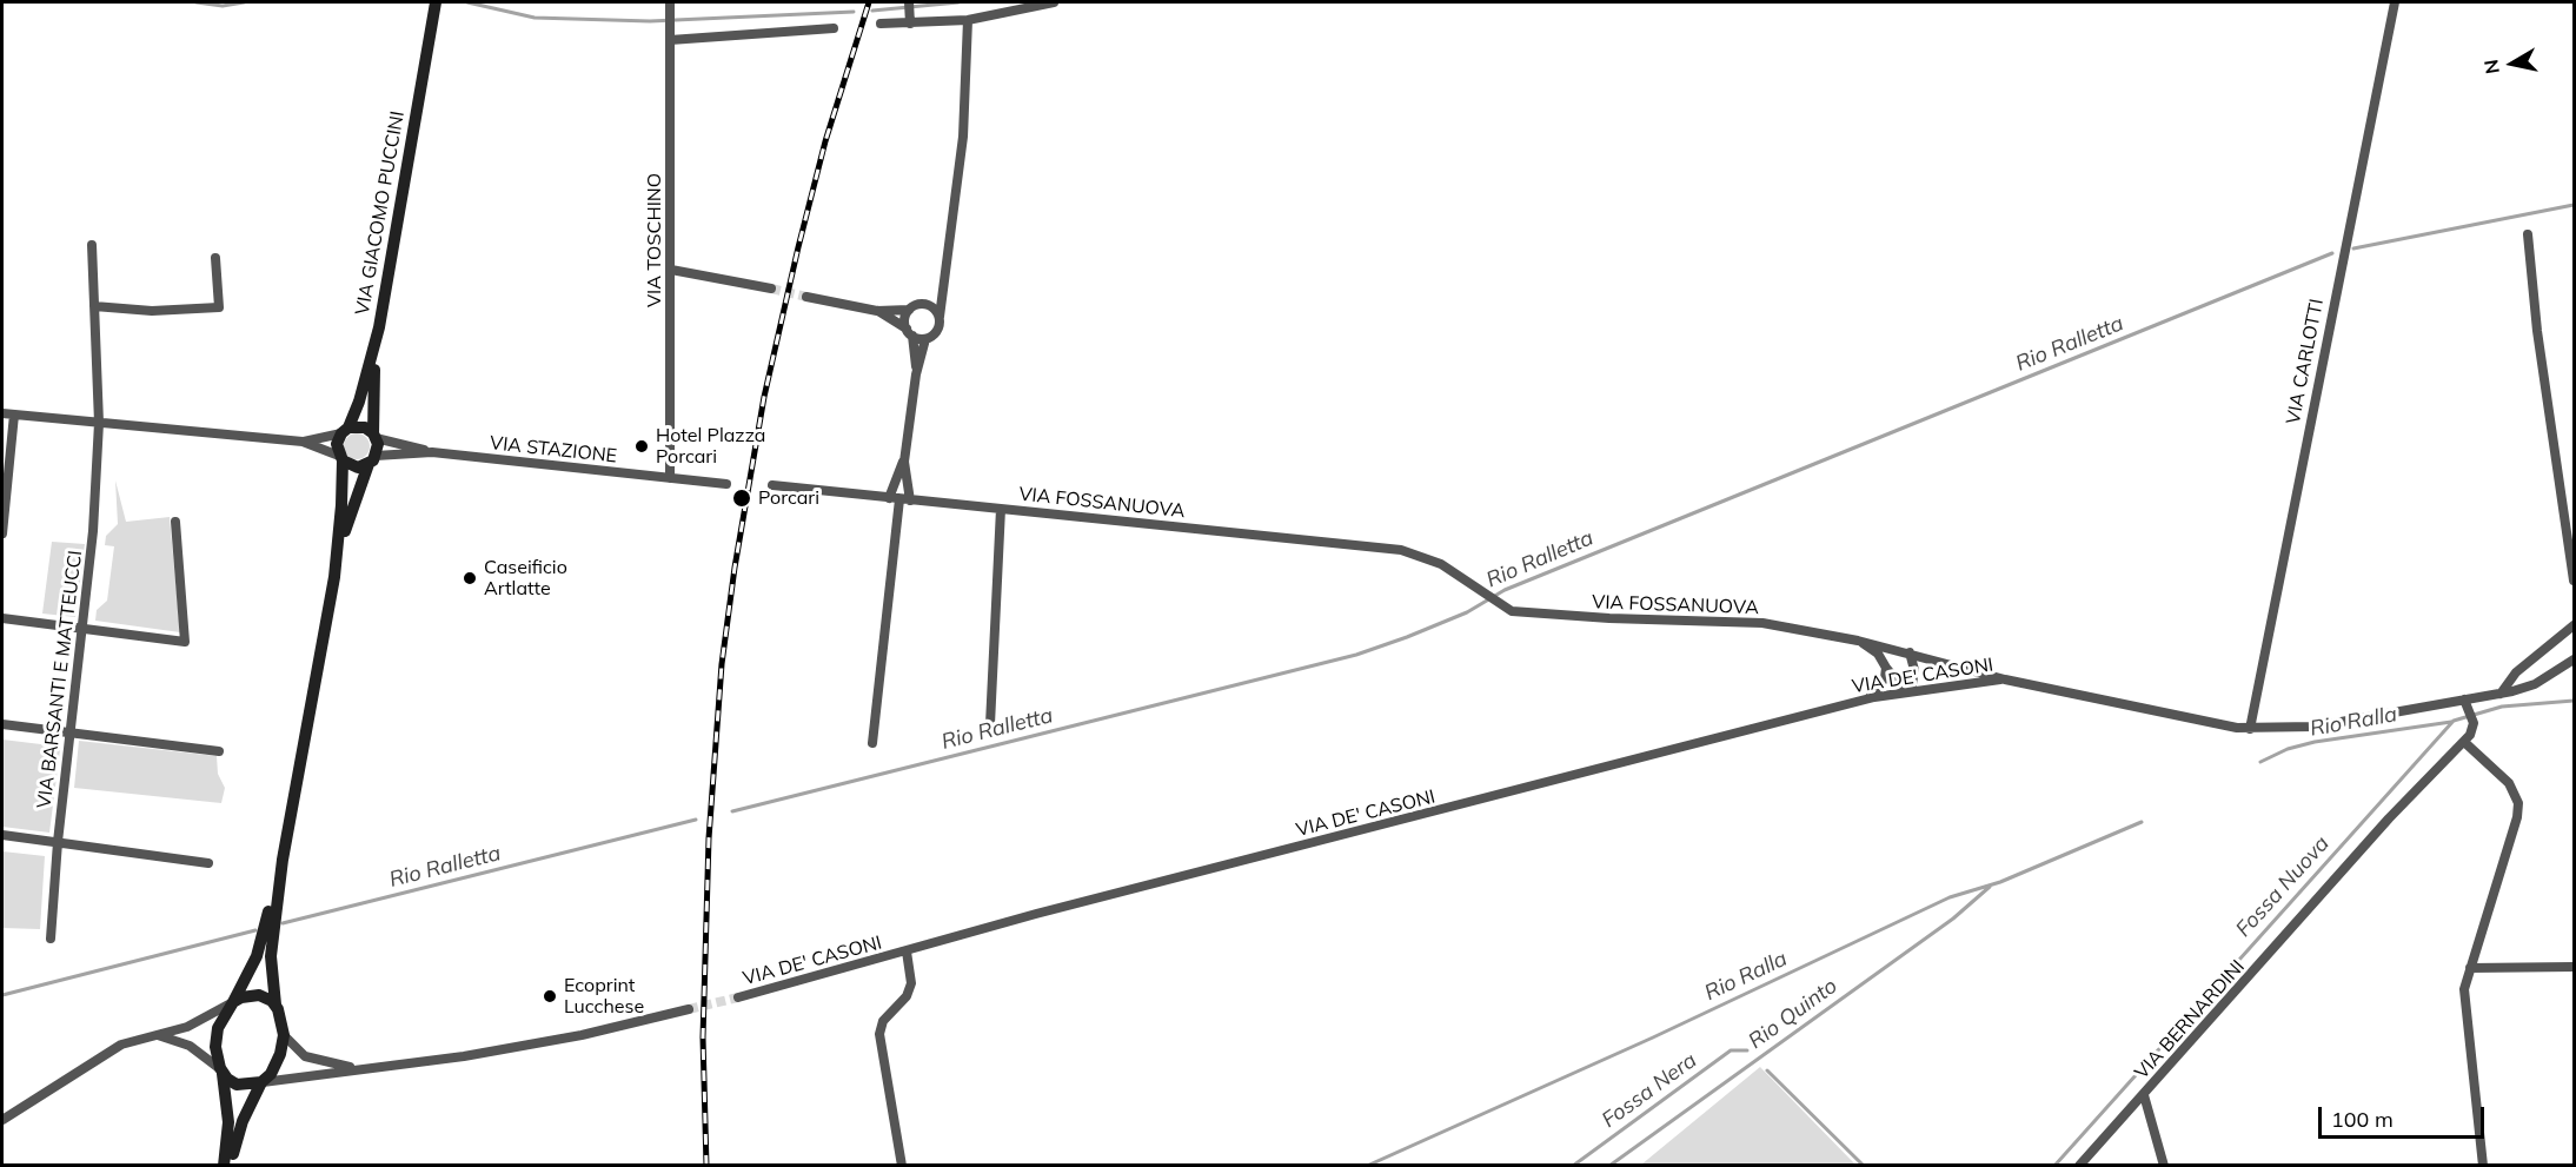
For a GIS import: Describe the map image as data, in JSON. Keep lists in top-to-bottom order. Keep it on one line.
{"streets":{"main road":["VIA GIACOMO PUCCINI"],"street":["VIA TOSCHINO","VIA CARLOTTI","VIA STAZIONE","VIA FOSSANUOVA","VIA DE' CASONI","VIA BARSANTI E MATTEUCCI","VIA BERNARDINI"]},"crossings":[["VIA GIACOMO PUCCINI","VIA STAZIONE"],["VIA TOSCHINO","VIA STAZIONE"],["VIA CARLOTTI","VIA FOSSANUOVA"],["VIA FOSSANUOVA","VIA DE' CASONI"],["VIA FOSSANUOVA","VIA BERNARDINI"]],"water":["Rio Ralletta","Rio Ralla","Fossa Nuova","Rio Quinto","Fossa Nera"],"places":["Hotel Plazza Porcari","Porcari","Caseificio Artlatte","Ecoprint Lucchese"],"scale_bar":"100 m","north":"left"}
